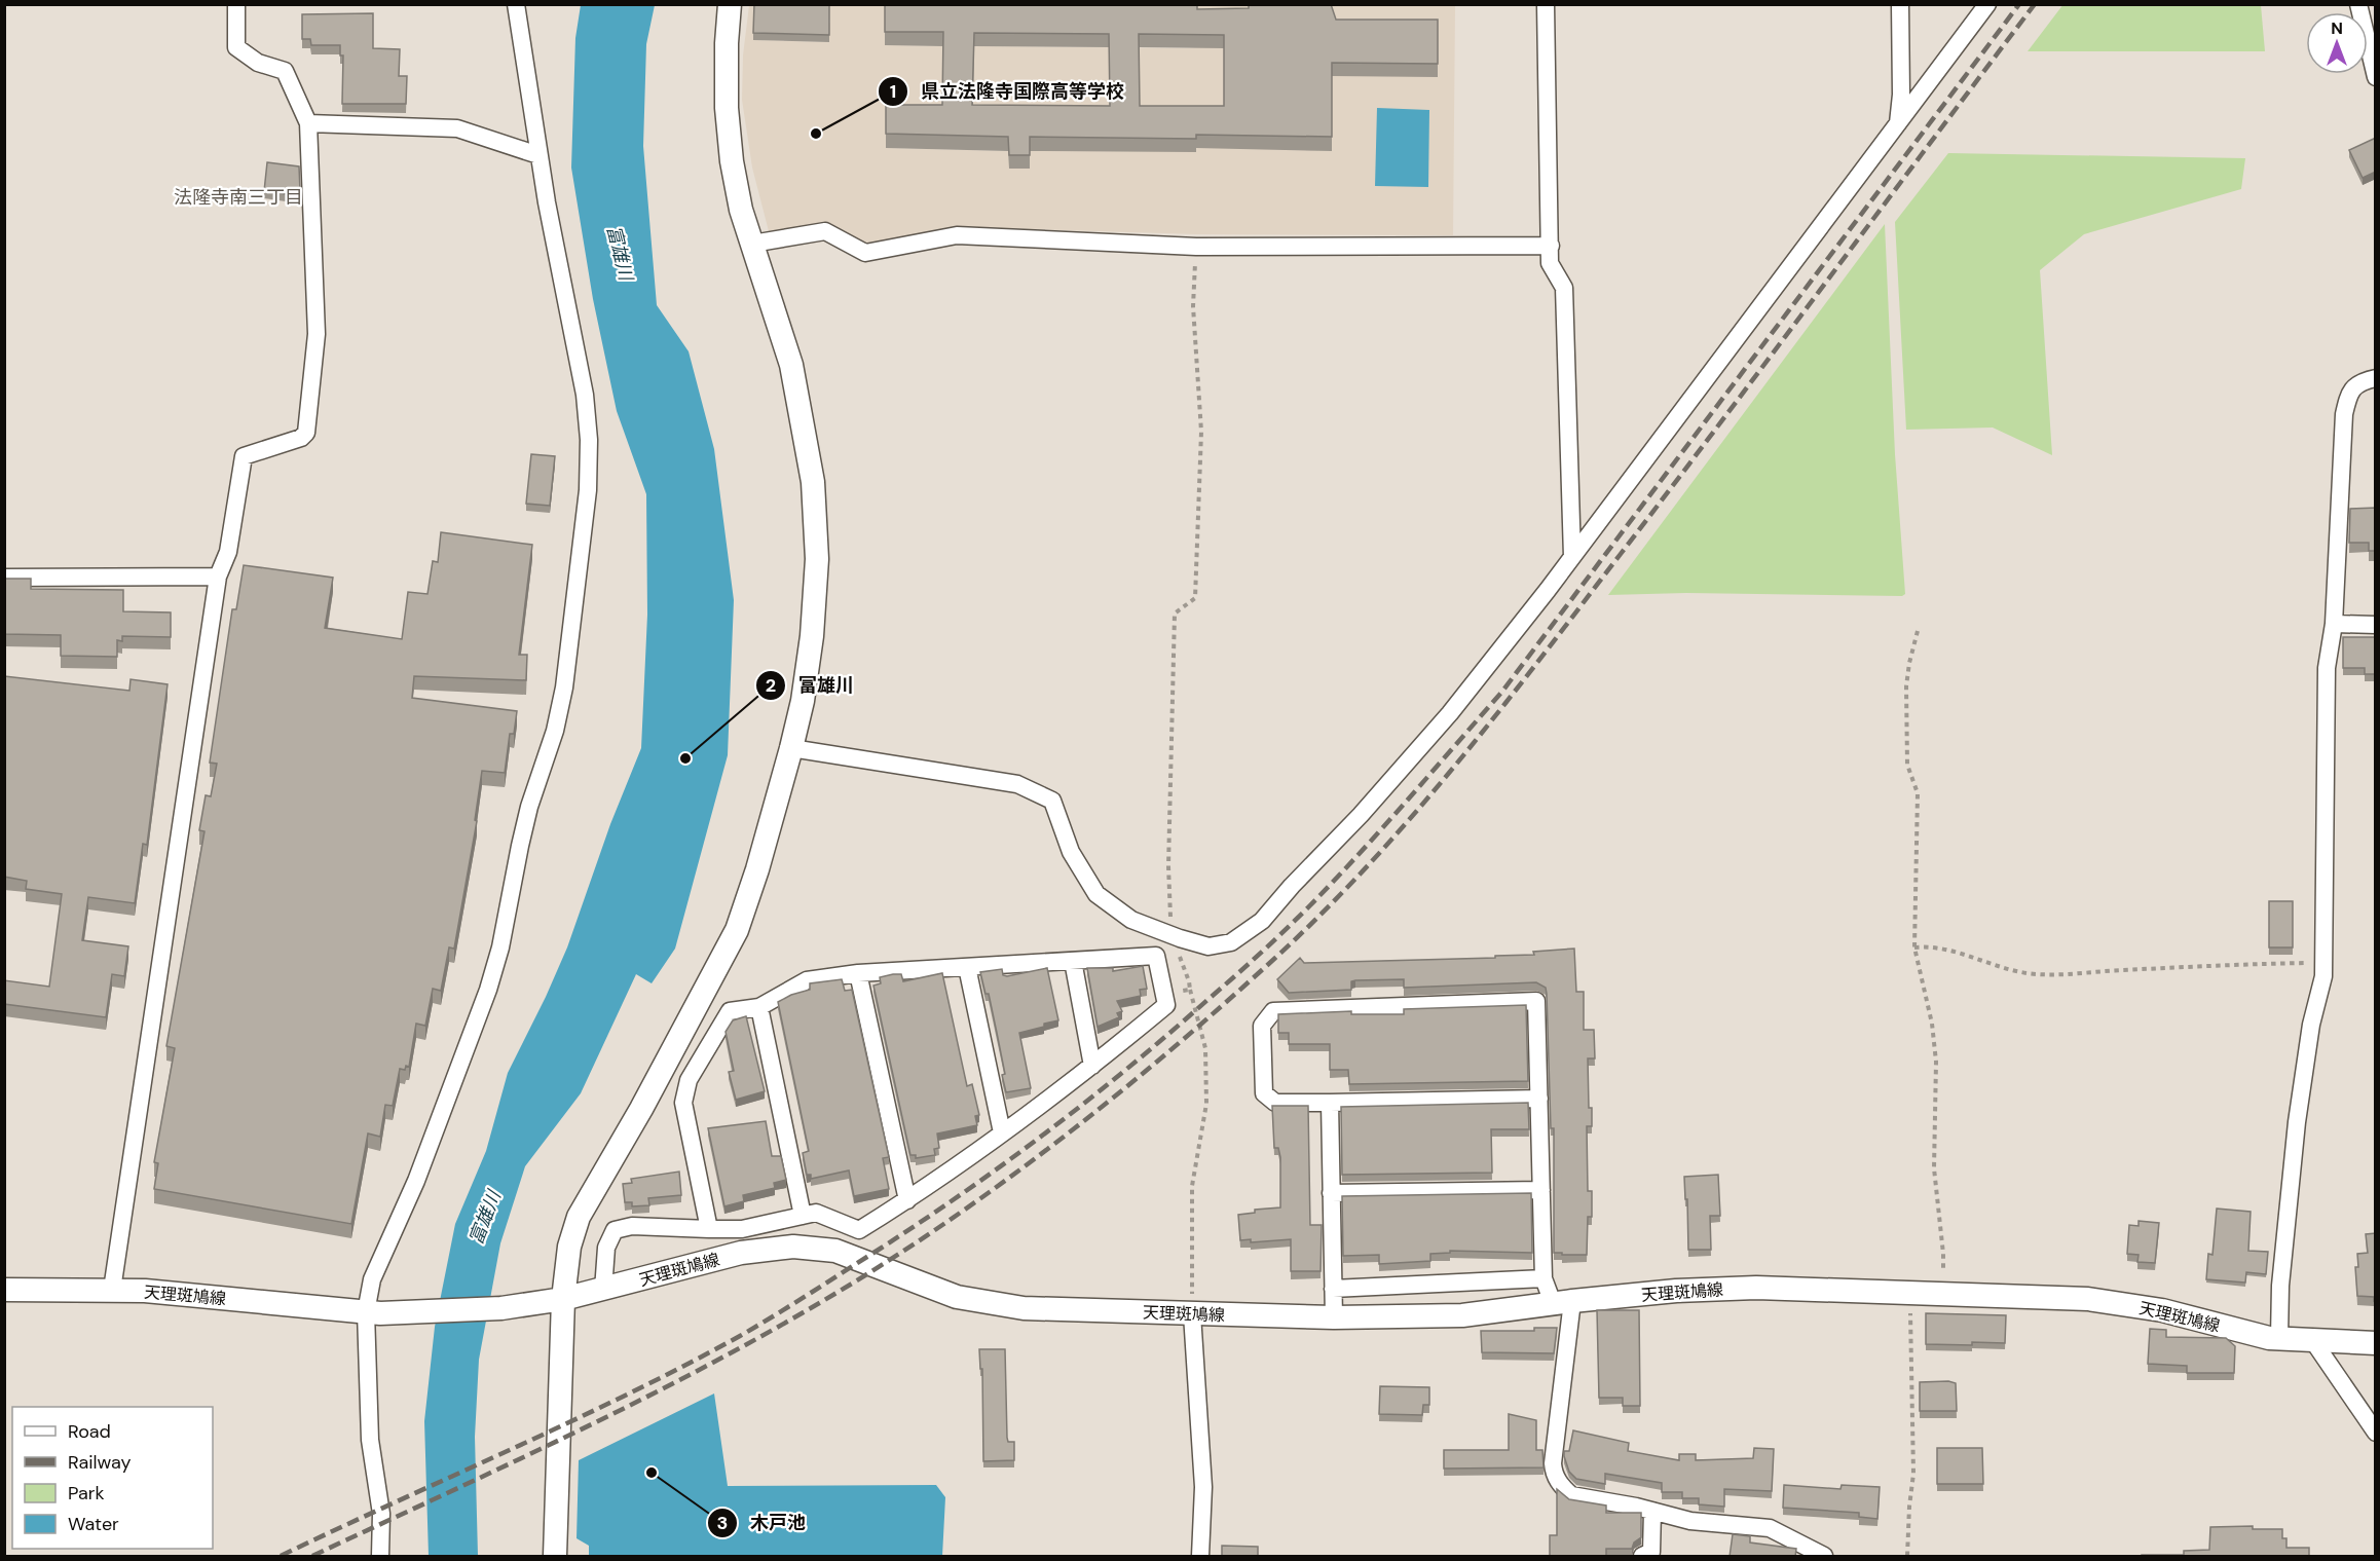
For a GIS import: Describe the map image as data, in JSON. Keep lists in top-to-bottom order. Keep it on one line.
{"streets":{"main road":["天理斑鳩線"]},"districts":["法隆寺南三丁目"],"water":["富雄川"],"places":["県立法隆寺国際高等学校","富雄川","木戸池"],"legend":["Road","Railway","Park","Water"],"north":"top"}
